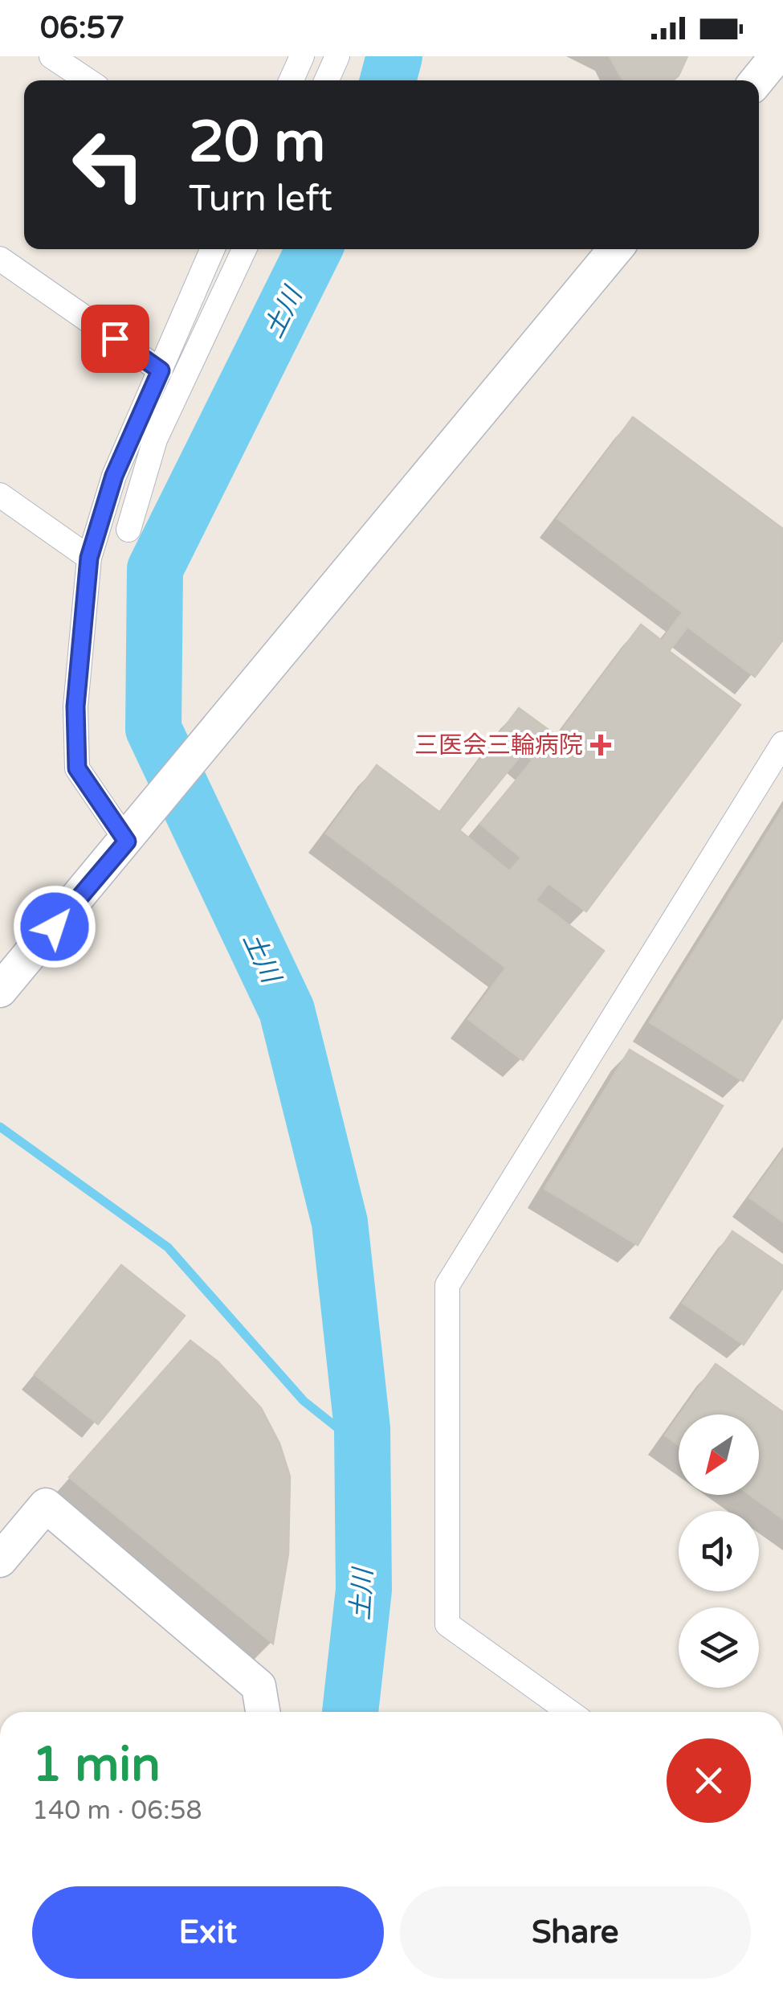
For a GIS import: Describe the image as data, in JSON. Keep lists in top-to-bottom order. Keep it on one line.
{"water":["土川"],"places":{"health":["三医会三輪病院"]},"north":"bottom left","page":{"status":"06:57","turn":["20 m","Turn left"],"heading":["1 min","140 m · 06:58"],"buttons":["Exit","Share"]}}
